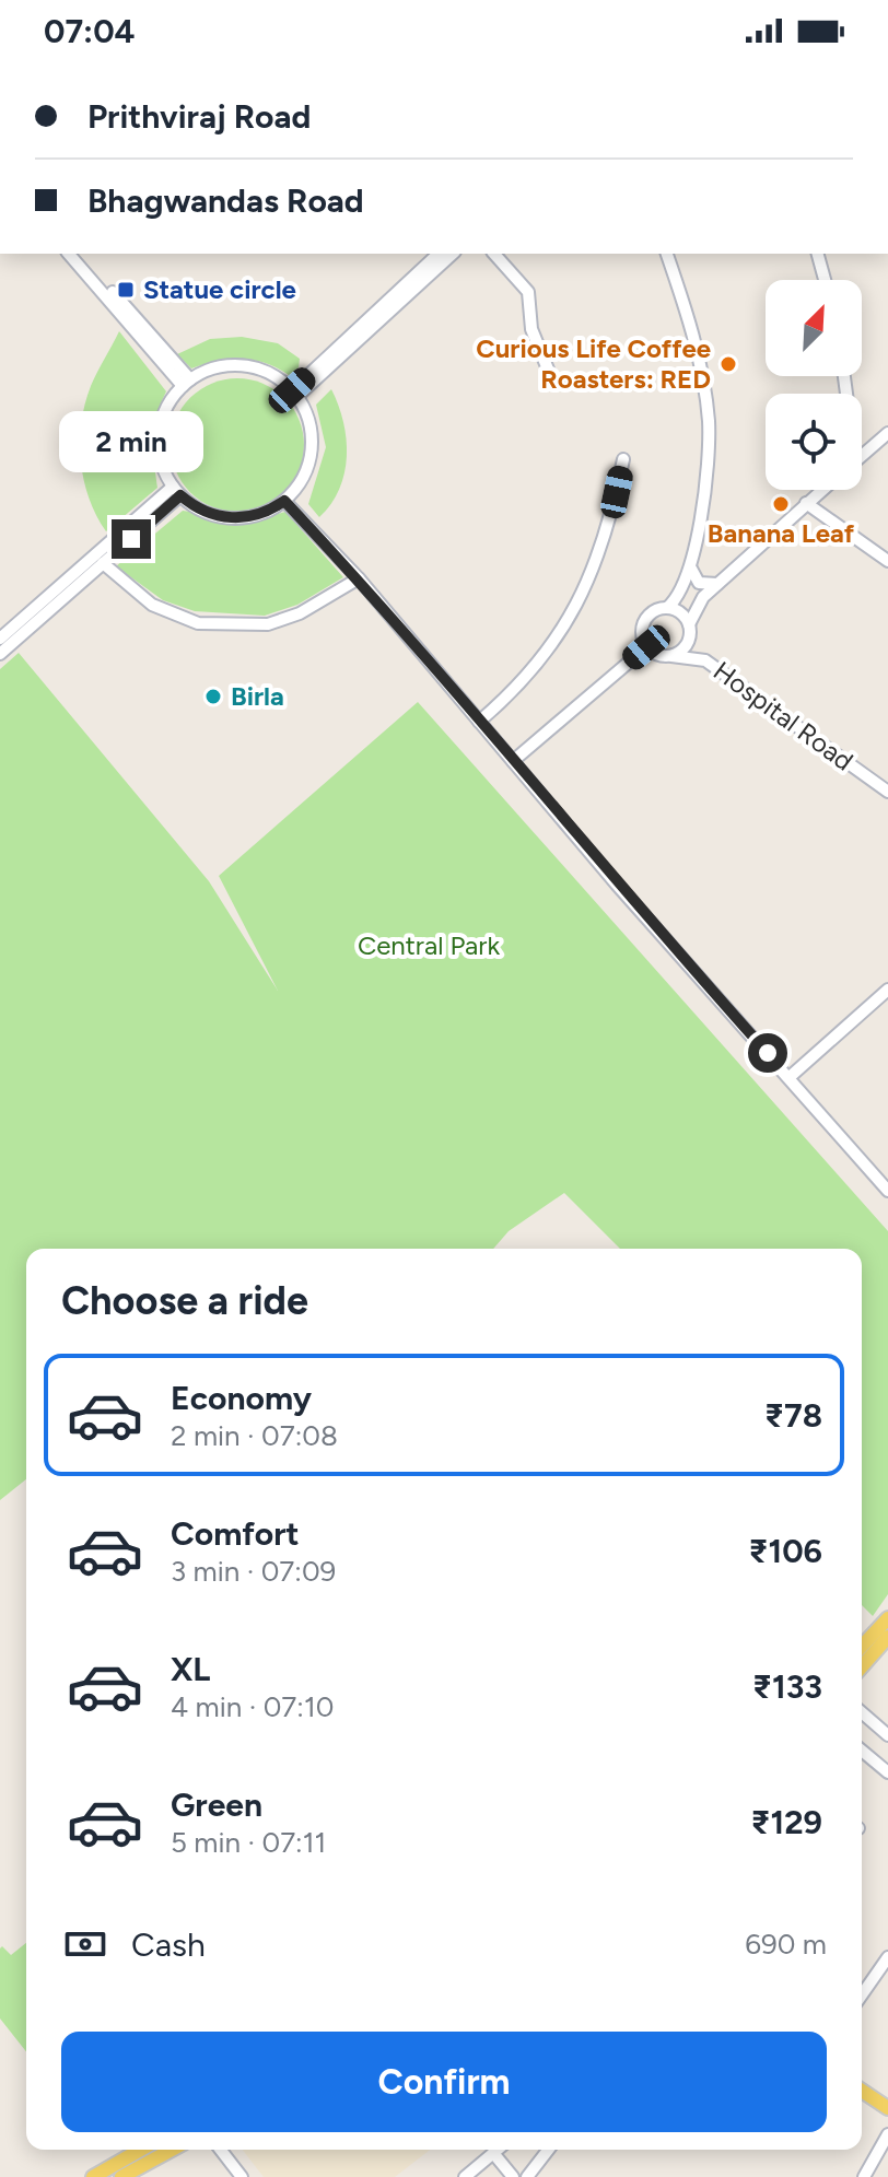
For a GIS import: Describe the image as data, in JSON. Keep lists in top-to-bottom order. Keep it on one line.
{"streets":{"street":["Hospital Road"]},"parks":["Central Park"],"places":{"transit":["Statue circle"],"other":["Curious Life Coffee Roasters: RED","Banana Leaf","Birla"]},"north":"top right","page":{"status":"07:04","banner":["Prithviraj Road","Bhagwandas Road"],"bubble":"2 min","heading":"Choose a ride","list":[{"name":"Economy","note":"2 min · 07:08","value":"₹78"},{"name":"Comfort","note":"3 min · 07:09","value":"₹106"},{"name":"XL","note":"4 min · 07:10","value":"₹133"},{"name":"Green","note":"5 min · 07:11","value":"₹129"}],"pay":["Cash","690 m"],"buttons":"Confirm"}}
